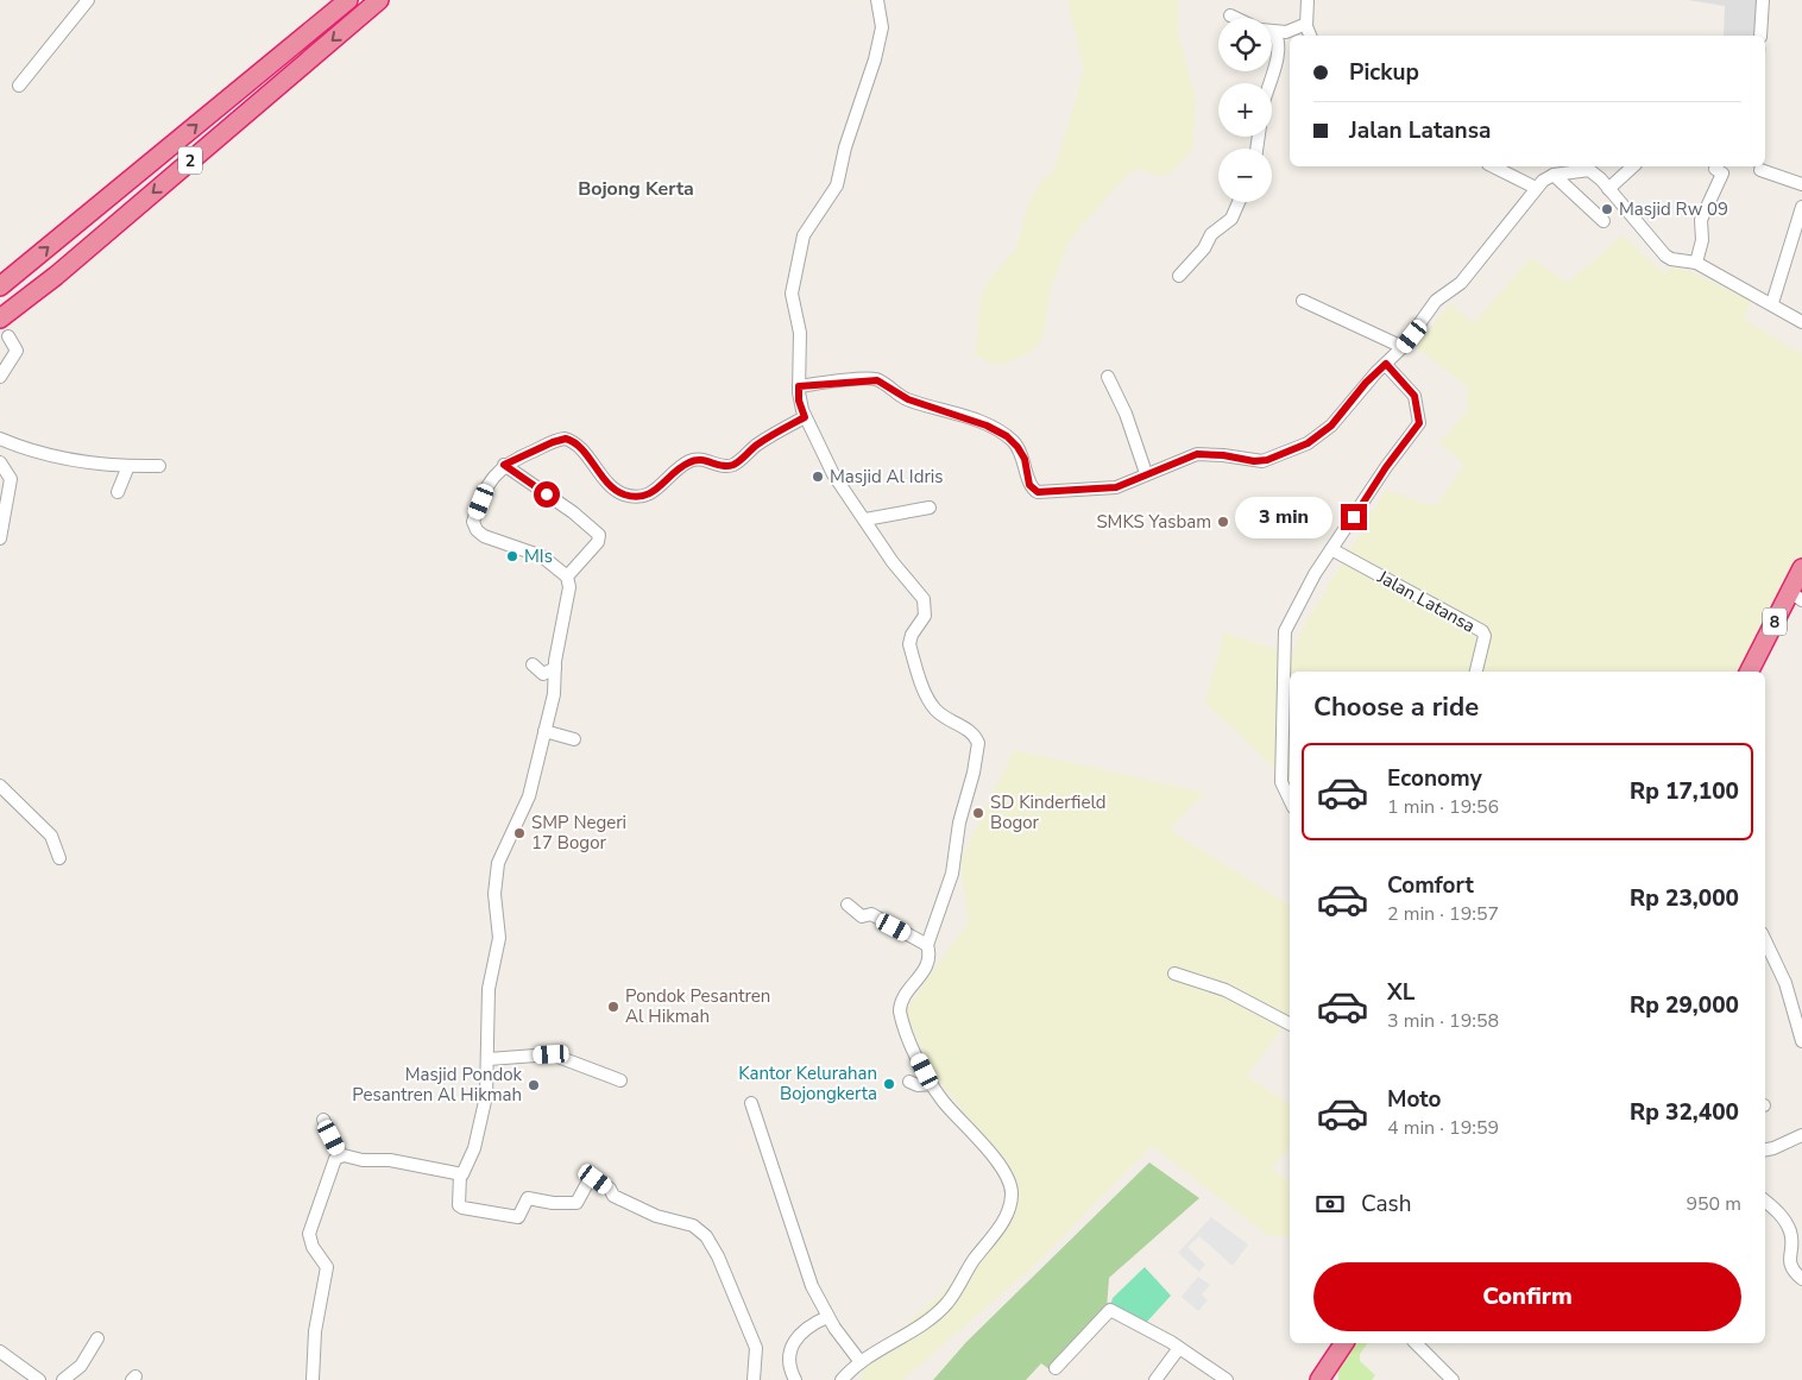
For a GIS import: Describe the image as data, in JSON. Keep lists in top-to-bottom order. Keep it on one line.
{"streets":{"highway":["2","8"],"street":["Jalan Latansa"]},"districts":["Bojong Kerta"],"places":["Masjid Rw 09","Masjid Al Idris","SMKS Yasbam","MIs","SD Kinderfield Bogor","SMP Negeri 17 Bogor","Pondok Pesantren Al Hikmah","Kantor Kelurahan Bojongkerta","Masjid Pondok Pesantren Al Hikmah"],"page":{"map_buttons":["+","−"],"banner":["Pickup","Jalan Latansa"],"bubble":"3 min","heading":"Choose a ride","list":[{"name":"Economy","note":"1 min · 19:56","value":"Rp 17,100"},{"name":"Comfort","note":"2 min · 19:57","value":"Rp 23,000"},{"name":"XL","note":"3 min · 19:58","value":"Rp 29,000"},{"name":"Moto","note":"4 min · 19:59","value":"Rp 32,400"}],"pay":["Cash","950 m"],"buttons":"Confirm"}}
